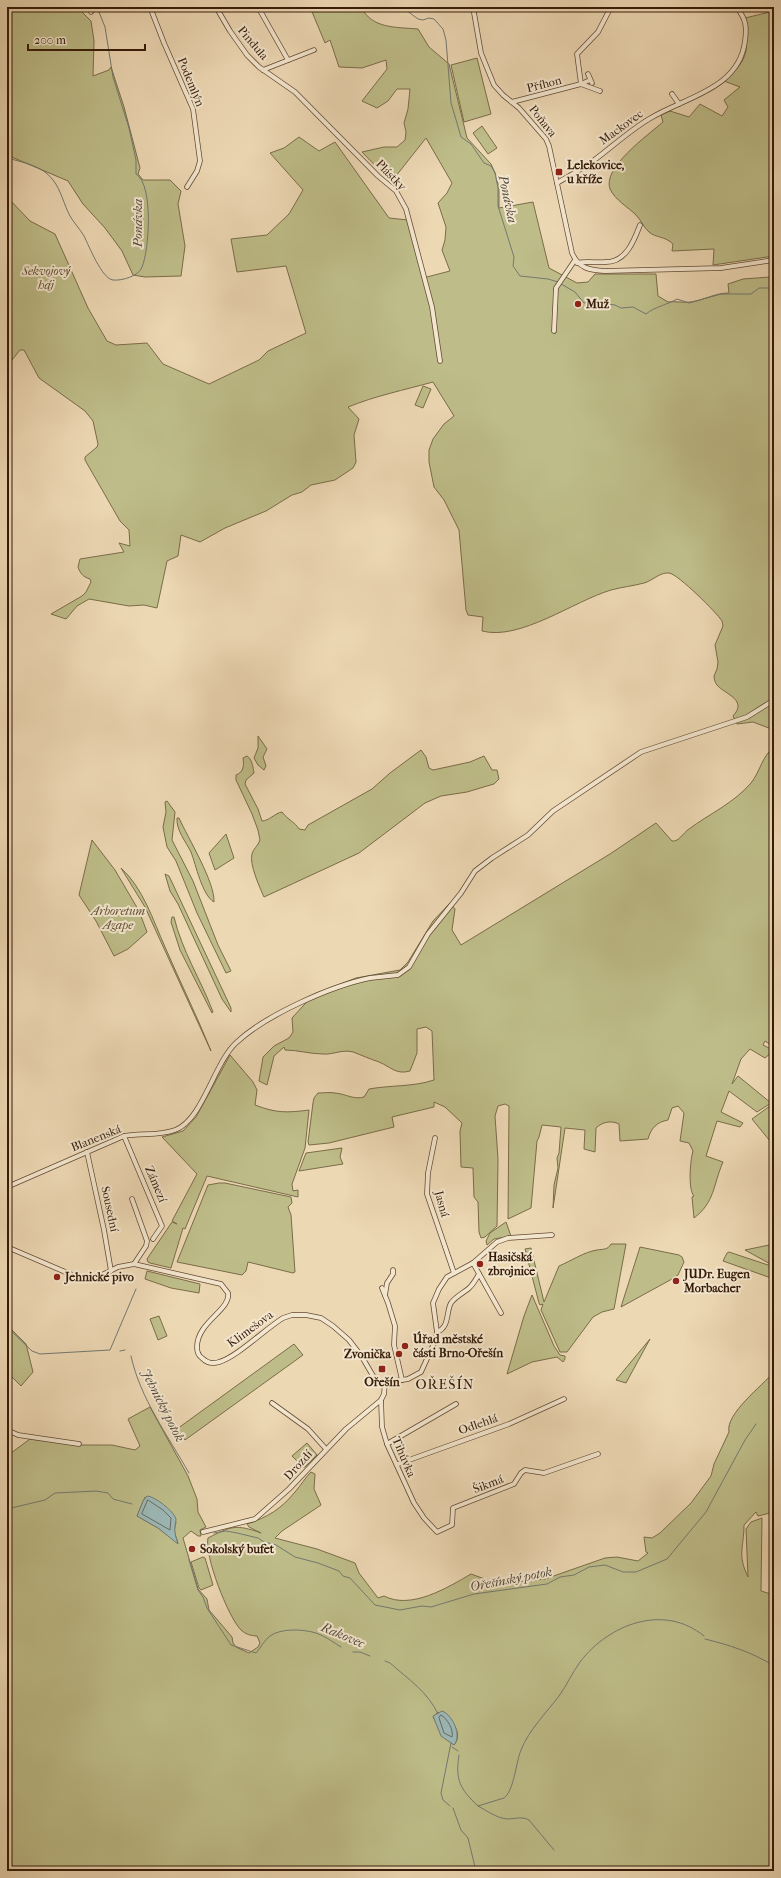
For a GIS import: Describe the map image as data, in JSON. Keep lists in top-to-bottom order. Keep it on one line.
{"streets":{"street":["Pindula","Podemlýn","Příhon","Poňava","Mackovec","Plástky","Blanenská","Zámezí","Jasná","Sousední","Klimešova","Odlehlá","Tihůvka","Drozdí","Šikmá"]},"crossings":[["Pindula","Plástky"],["Příhon","Poňava"],["Poňava","Mackovec"],["Blanenská","Zámezí"],["Blanenská","Sousední"],["Odlehlá","Tihůvka"],["Tihůvka","Drozdí"],["Tihůvka","Šikmá"]],"districts":["OŘEŠÍN"],"water":["Ponávka","Jehnický potok","Ořešínský potok","Rakovec"],"parks":["Sekvojový háj","Arboretum Agape"],"places":{"transit":["Lelekovice, u kříže","Ořešín"],"other":["Muž","Hasičská zbrojnice","Jehnické pivo","JUDr. Eugen Morbacher","Úřad městské části Brno-Ořešín","Zvonička","Sokolský bufet"]},"scale_bar":"200 m"}
